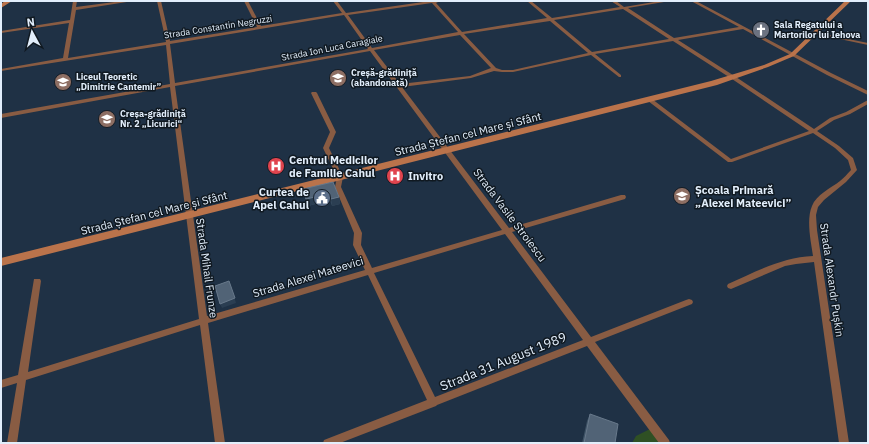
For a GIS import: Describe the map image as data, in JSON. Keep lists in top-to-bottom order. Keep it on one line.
{"streets":{"main road":["Strada Ștefan cel Mare și Sfânt"],"street":["Strada Constantin Negruzzi","Strada Ion Luca Caragiale","Strada Vasile Stroiescu","Strada Mihail Frunze","Strada Alexei Mateevici","Strada Alexandr Pușkin","Strada 31 August 1989"]},"crossings":[["Strada Constantin Negruzzi","Strada Vasile Stroiescu"],["Strada Constantin Negruzzi","Strada Mihail Frunze"],["Strada Ion Luca Caragiale","Strada Vasile Stroiescu"],["Strada Ion Luca Caragiale","Strada Mihail Frunze"],["Strada Ștefan cel Mare și Sfânt","Strada Vasile Stroiescu"],["Strada Ștefan cel Mare și Sfânt","Strada Mihail Frunze"],["Strada Vasile Stroiescu","Strada Alexei Mateevici"],["Strada Vasile Stroiescu","Strada 31 August 1989"],["Strada Mihail Frunze","Strada Alexei Mateevici"]],"places":{"church":["Sala Regatului a Martorilor lui Iehova"],"school or university":["Creșă-grădiniță (abandonată)","Liceul Teoretic „Dimitrie Cantemir”","Creșa-grădiniță Nr. 2 „Licurici“","Școala Primară „Alexei Mateevici”"],"hospital":["Centrul Medicilor de Familie Cahul","Invitro"],"public building":["Curtea de Apel Cahul"]},"north":"top"}
